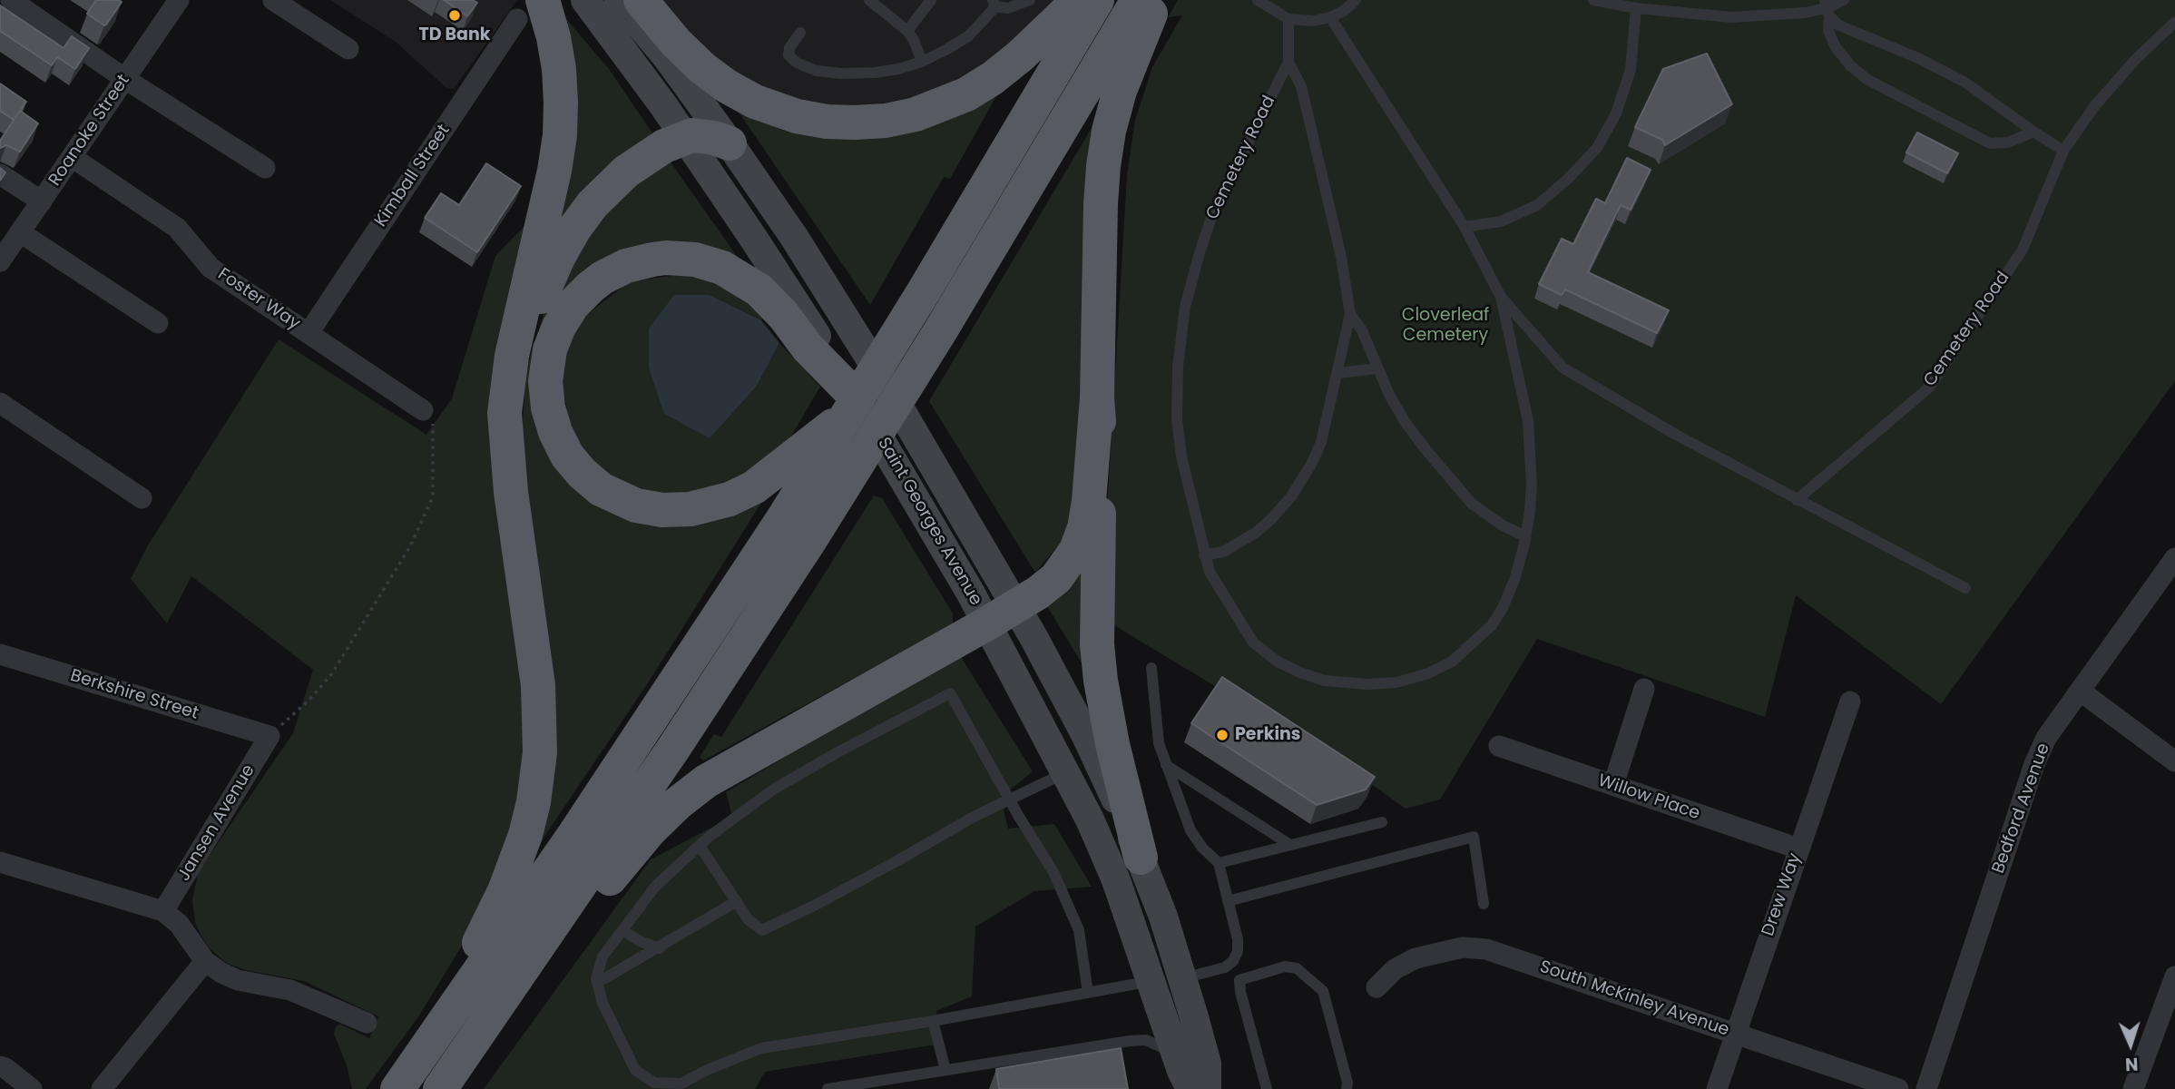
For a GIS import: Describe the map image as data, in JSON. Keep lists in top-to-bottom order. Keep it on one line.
{"streets":{"main road":["Saint Georges Avenue"],"street":["Roanoke Street","Kimball Street","Foster Way","Berkshire Street","Willow Place","Bedford Avenue","Jansen Avenue","Drew Way","South McKinley Avenue"],"lane":["Cemetery Road"]},"crossings":[["Roanoke Street","Foster Way"],["Kimball Street","Foster Way"],["Berkshire Street","Jansen Avenue"],["Willow Place","Drew Way"],["Drew Way","South McKinley Avenue"]],"parks":["Cloverleaf Cemetery"],"places":["TD Bank","Perkins"],"north":"bottom"}
